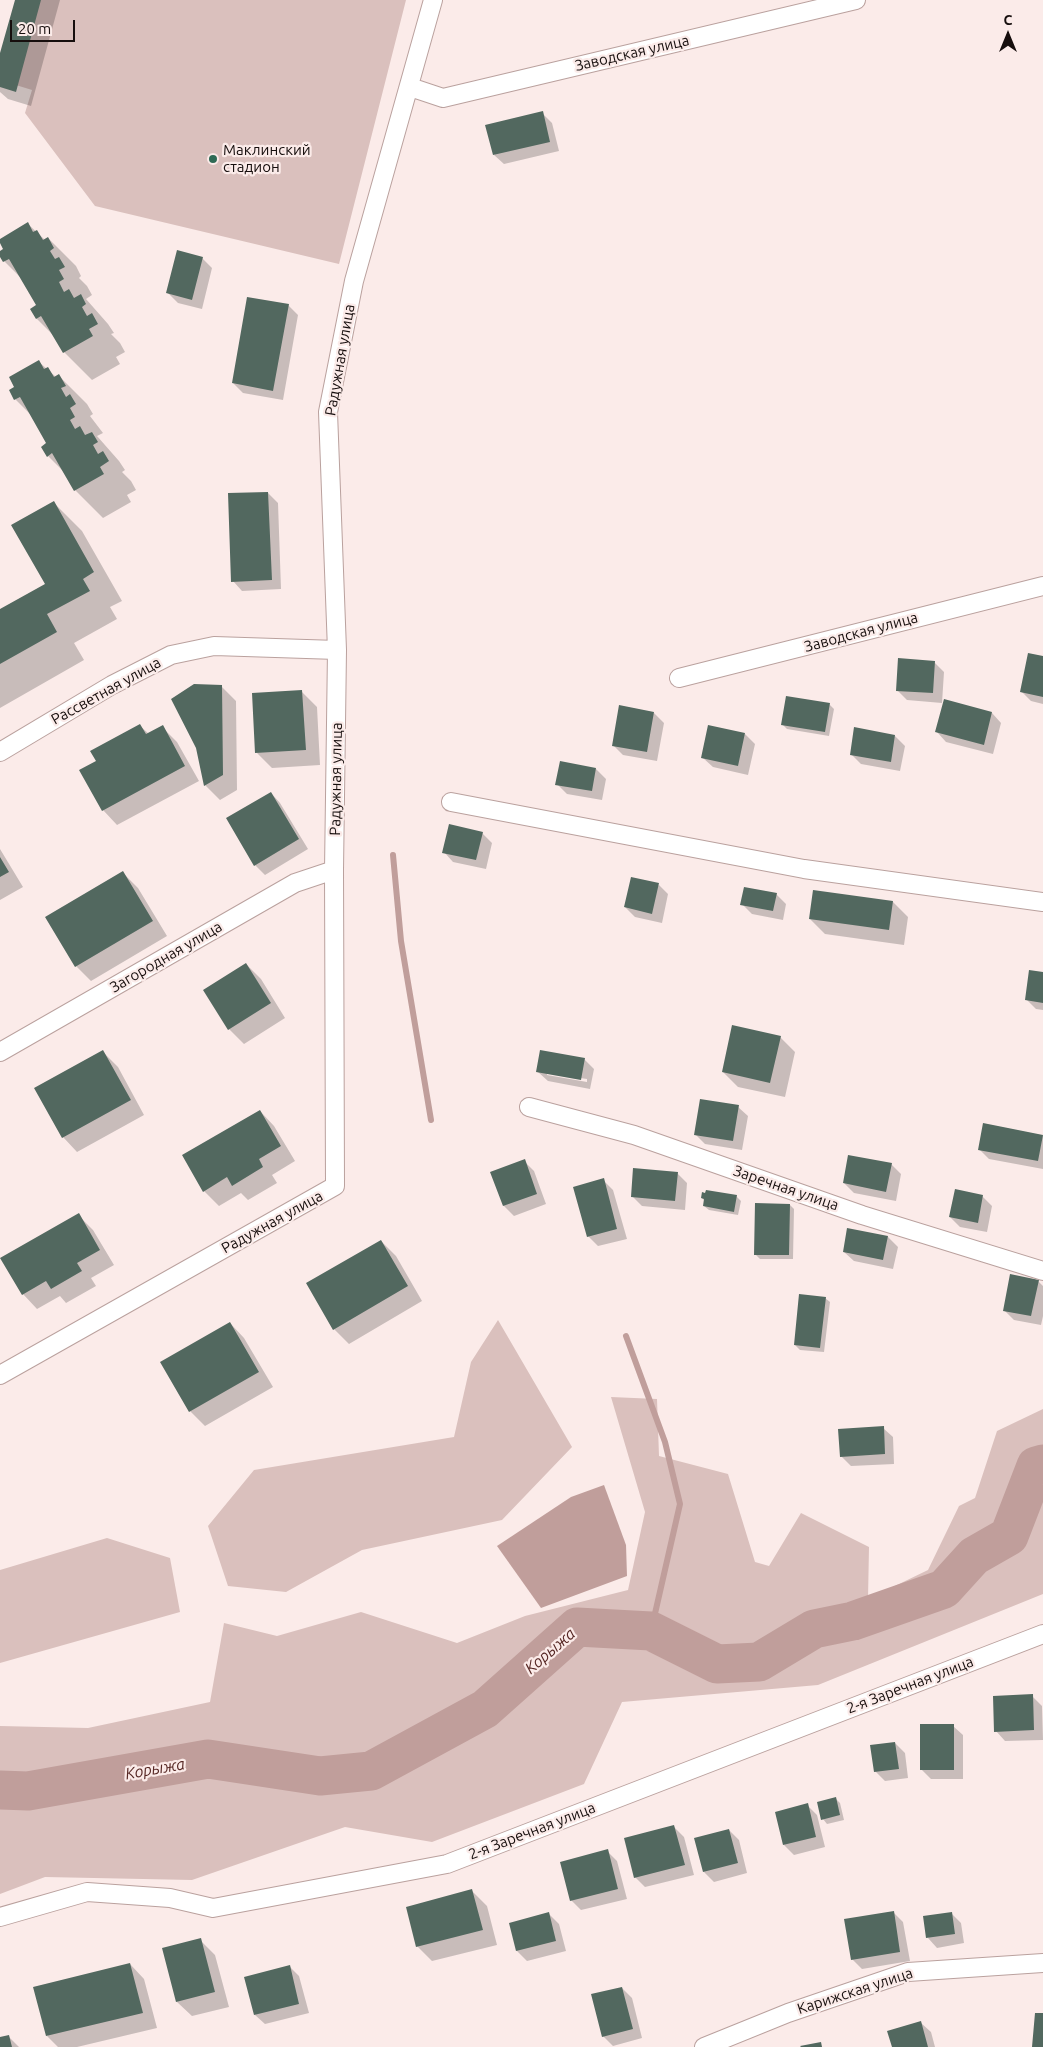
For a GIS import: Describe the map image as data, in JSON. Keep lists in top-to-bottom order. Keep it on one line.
{"streets":{"street":["Заводская улица","Радужная улица","Рассветная улица","Загородная улица","Заречная улица","2-я Заречная улица","Карижская улица"]},"crossings":[["Заводская улица","Радужная улица"],["Радужная улица","Рассветная улица"],["Радужная улица","Загородная улица"]],"water":["Корыжа"],"places":["Маклинский стадион"],"scale_bar":"20 m","north":"top"}
